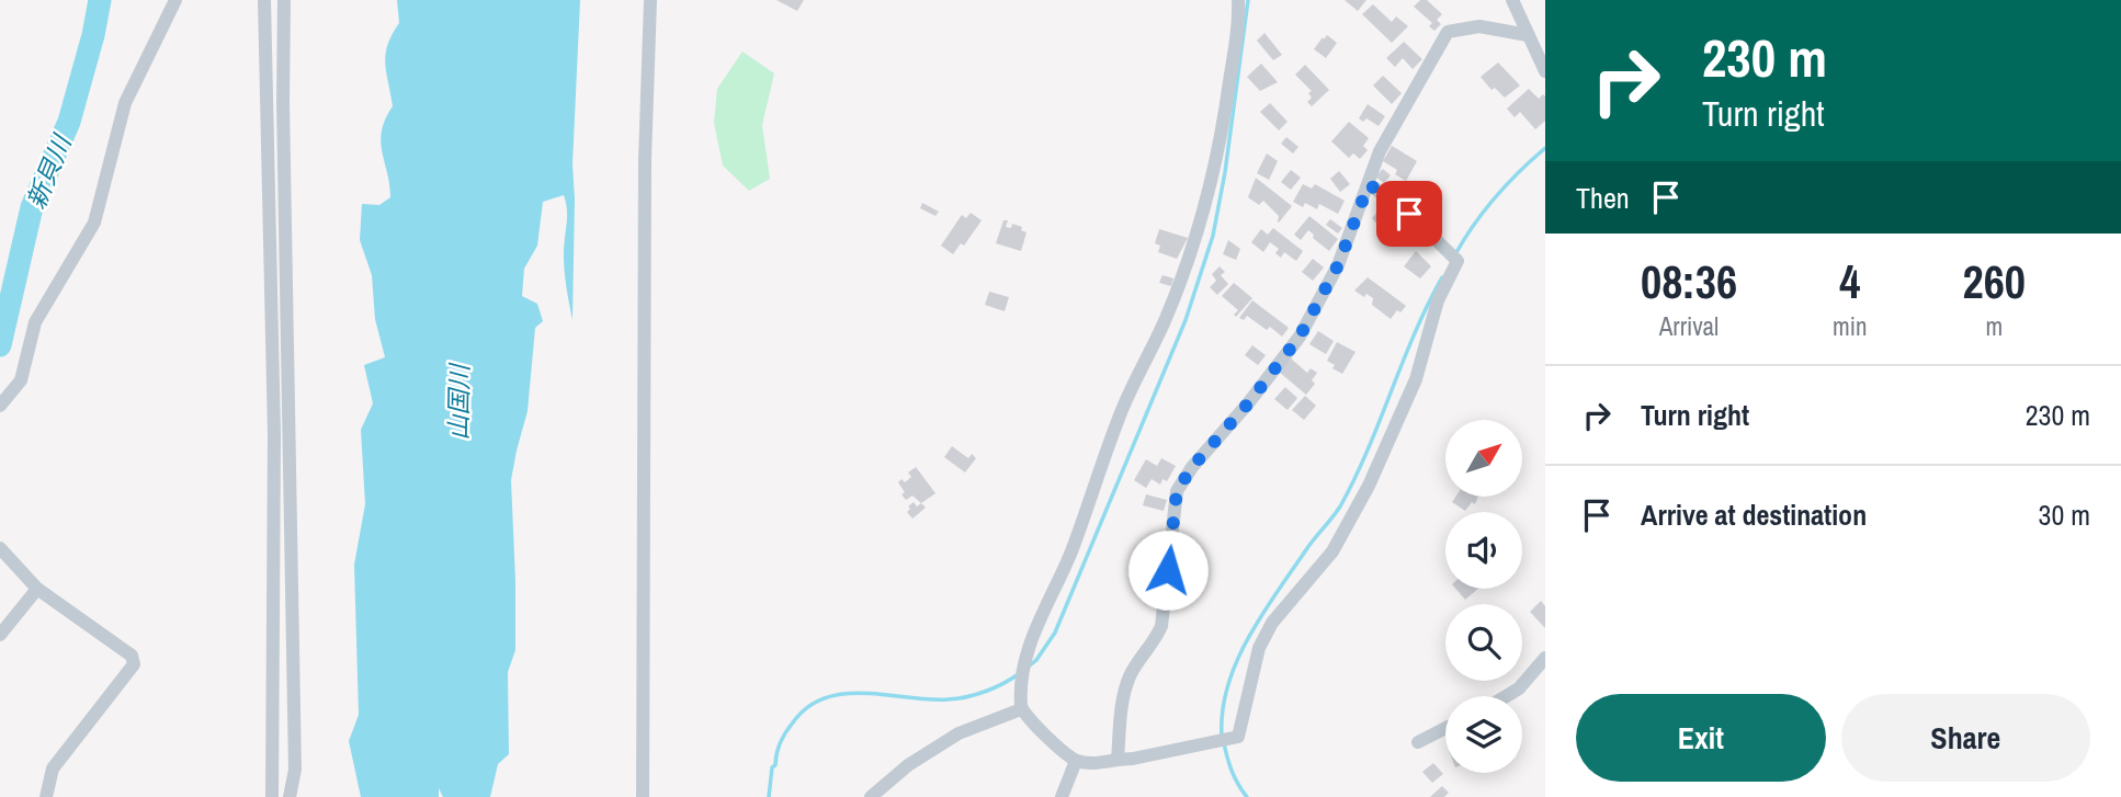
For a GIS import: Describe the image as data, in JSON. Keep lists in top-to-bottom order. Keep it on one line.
{"water":["新貝川","山国川"],"north":"top right","page":{"turn":["230 m","Turn right"],"then":"Then","eta":["08:36","Arrival","4","min","260","m"],"list":[{"name":"Turn right","value":"230 m"},{"name":"Arrive at destination","value":"30 m"}],"buttons":["Exit","Share"]}}
